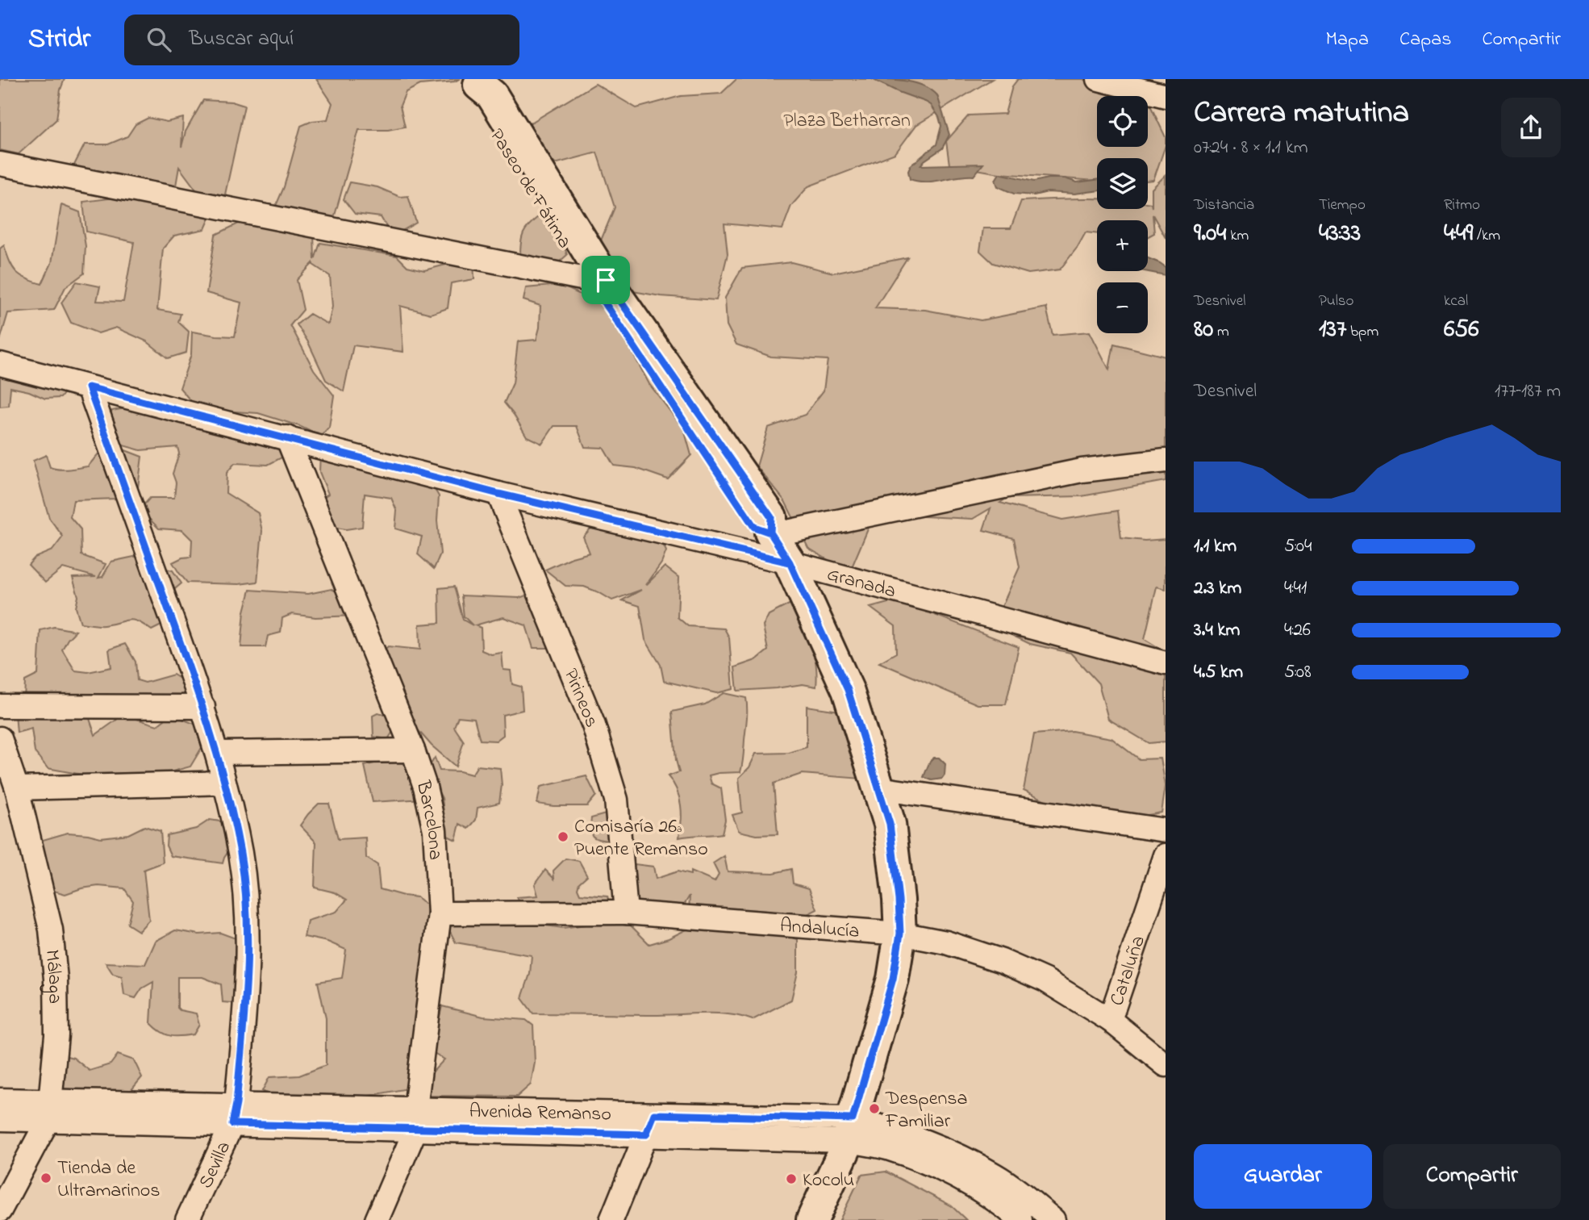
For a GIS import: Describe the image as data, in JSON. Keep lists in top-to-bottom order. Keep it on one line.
{"streets":{"street":["Paseo de Fátima","Granada","Pirineos","Barcelona","Andalucía","Cataluña","Málaga","Avenida Remanso","Sevilla"]},"crossings":[["Paseo de Fátima","Granada"],["Paseo de Fátima","Andalucía"],["Paseo de Fátima","Avenida Remanso"],["Granada","Pirineos"],["Granada","Barcelona"],["Granada","Sevilla"],["Pirineos","Andalucía"],["Barcelona","Andalucía"],["Barcelona","Avenida Remanso"],["Andalucía","Cataluña"],["Málaga","Avenida Remanso"],["Avenida Remanso","Sevilla"]],"parks":["Plaza Betharran"],"places":["Comisaría 26ª Puente Remanso","Despensa Familiar","Tienda de Ultramarinos","Kocolu"],"page":{"header":"Stridr","search":"Buscar aquí","nav":["Mapa","Capas","Compartir"],"heading":["Carrera matutina","07:24 · 8 × 1.1 km"],"map_buttons":["+","−"],"stats":[["Distancia","9.04 km"],["Tiempo","43:33"],["Ritmo","4:49 /km"],["Desnivel","80 m"],["Pulso","137 bpm"],["kcal","656"]],"chart":["Desnivel","177–187 m"],"list":[{"name":"1.1 km","note":"5:04"},{"name":"2.3 km","note":"4:41"},{"name":"3.4 km","note":"4:26"},{"name":"4.5 km","note":"5:08"}],"buttons":["Guardar","Compartir"]}}
